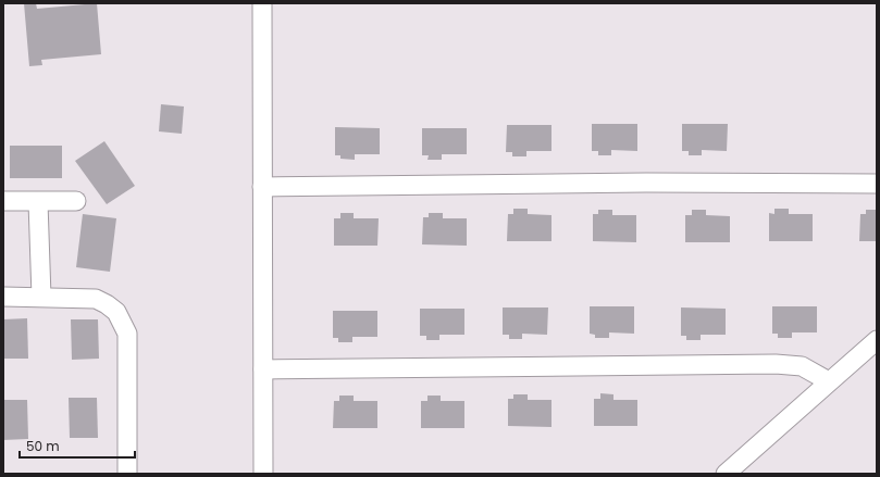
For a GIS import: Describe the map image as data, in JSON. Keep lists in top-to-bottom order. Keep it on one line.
{"scale_bar":"50 m"}
